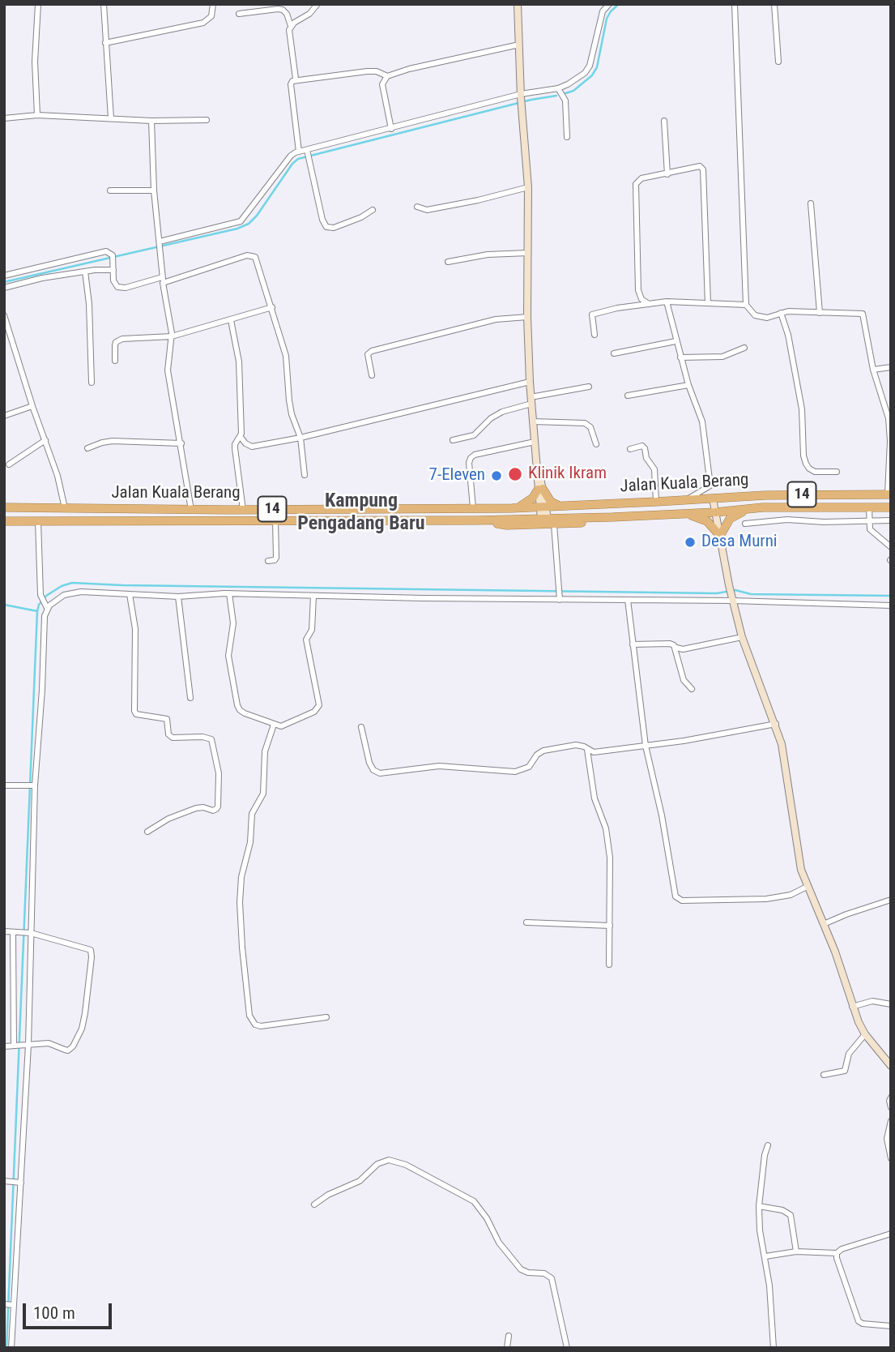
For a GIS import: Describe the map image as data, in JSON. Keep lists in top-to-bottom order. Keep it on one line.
{"streets":{"highway":["Jalan Kuala Berang","14"]},"districts":["Kampung Pengadang Baru"],"places":["Klinik Ikram","7-Eleven","Desa Murni"],"scale_bar":"100 m"}
